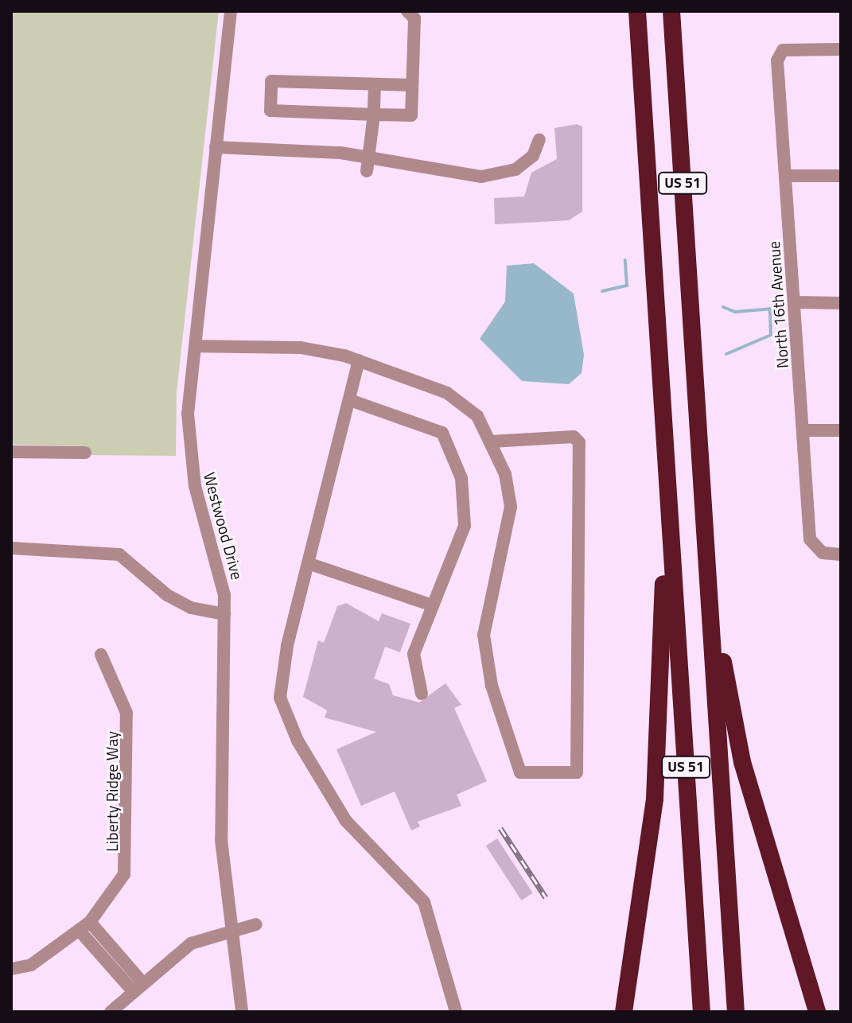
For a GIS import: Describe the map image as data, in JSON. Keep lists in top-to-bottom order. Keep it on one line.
{"streets":{"highway":["US 51"],"street":["North 16th Avenue","Westwood Drive","Liberty Ridge Way"]}}
